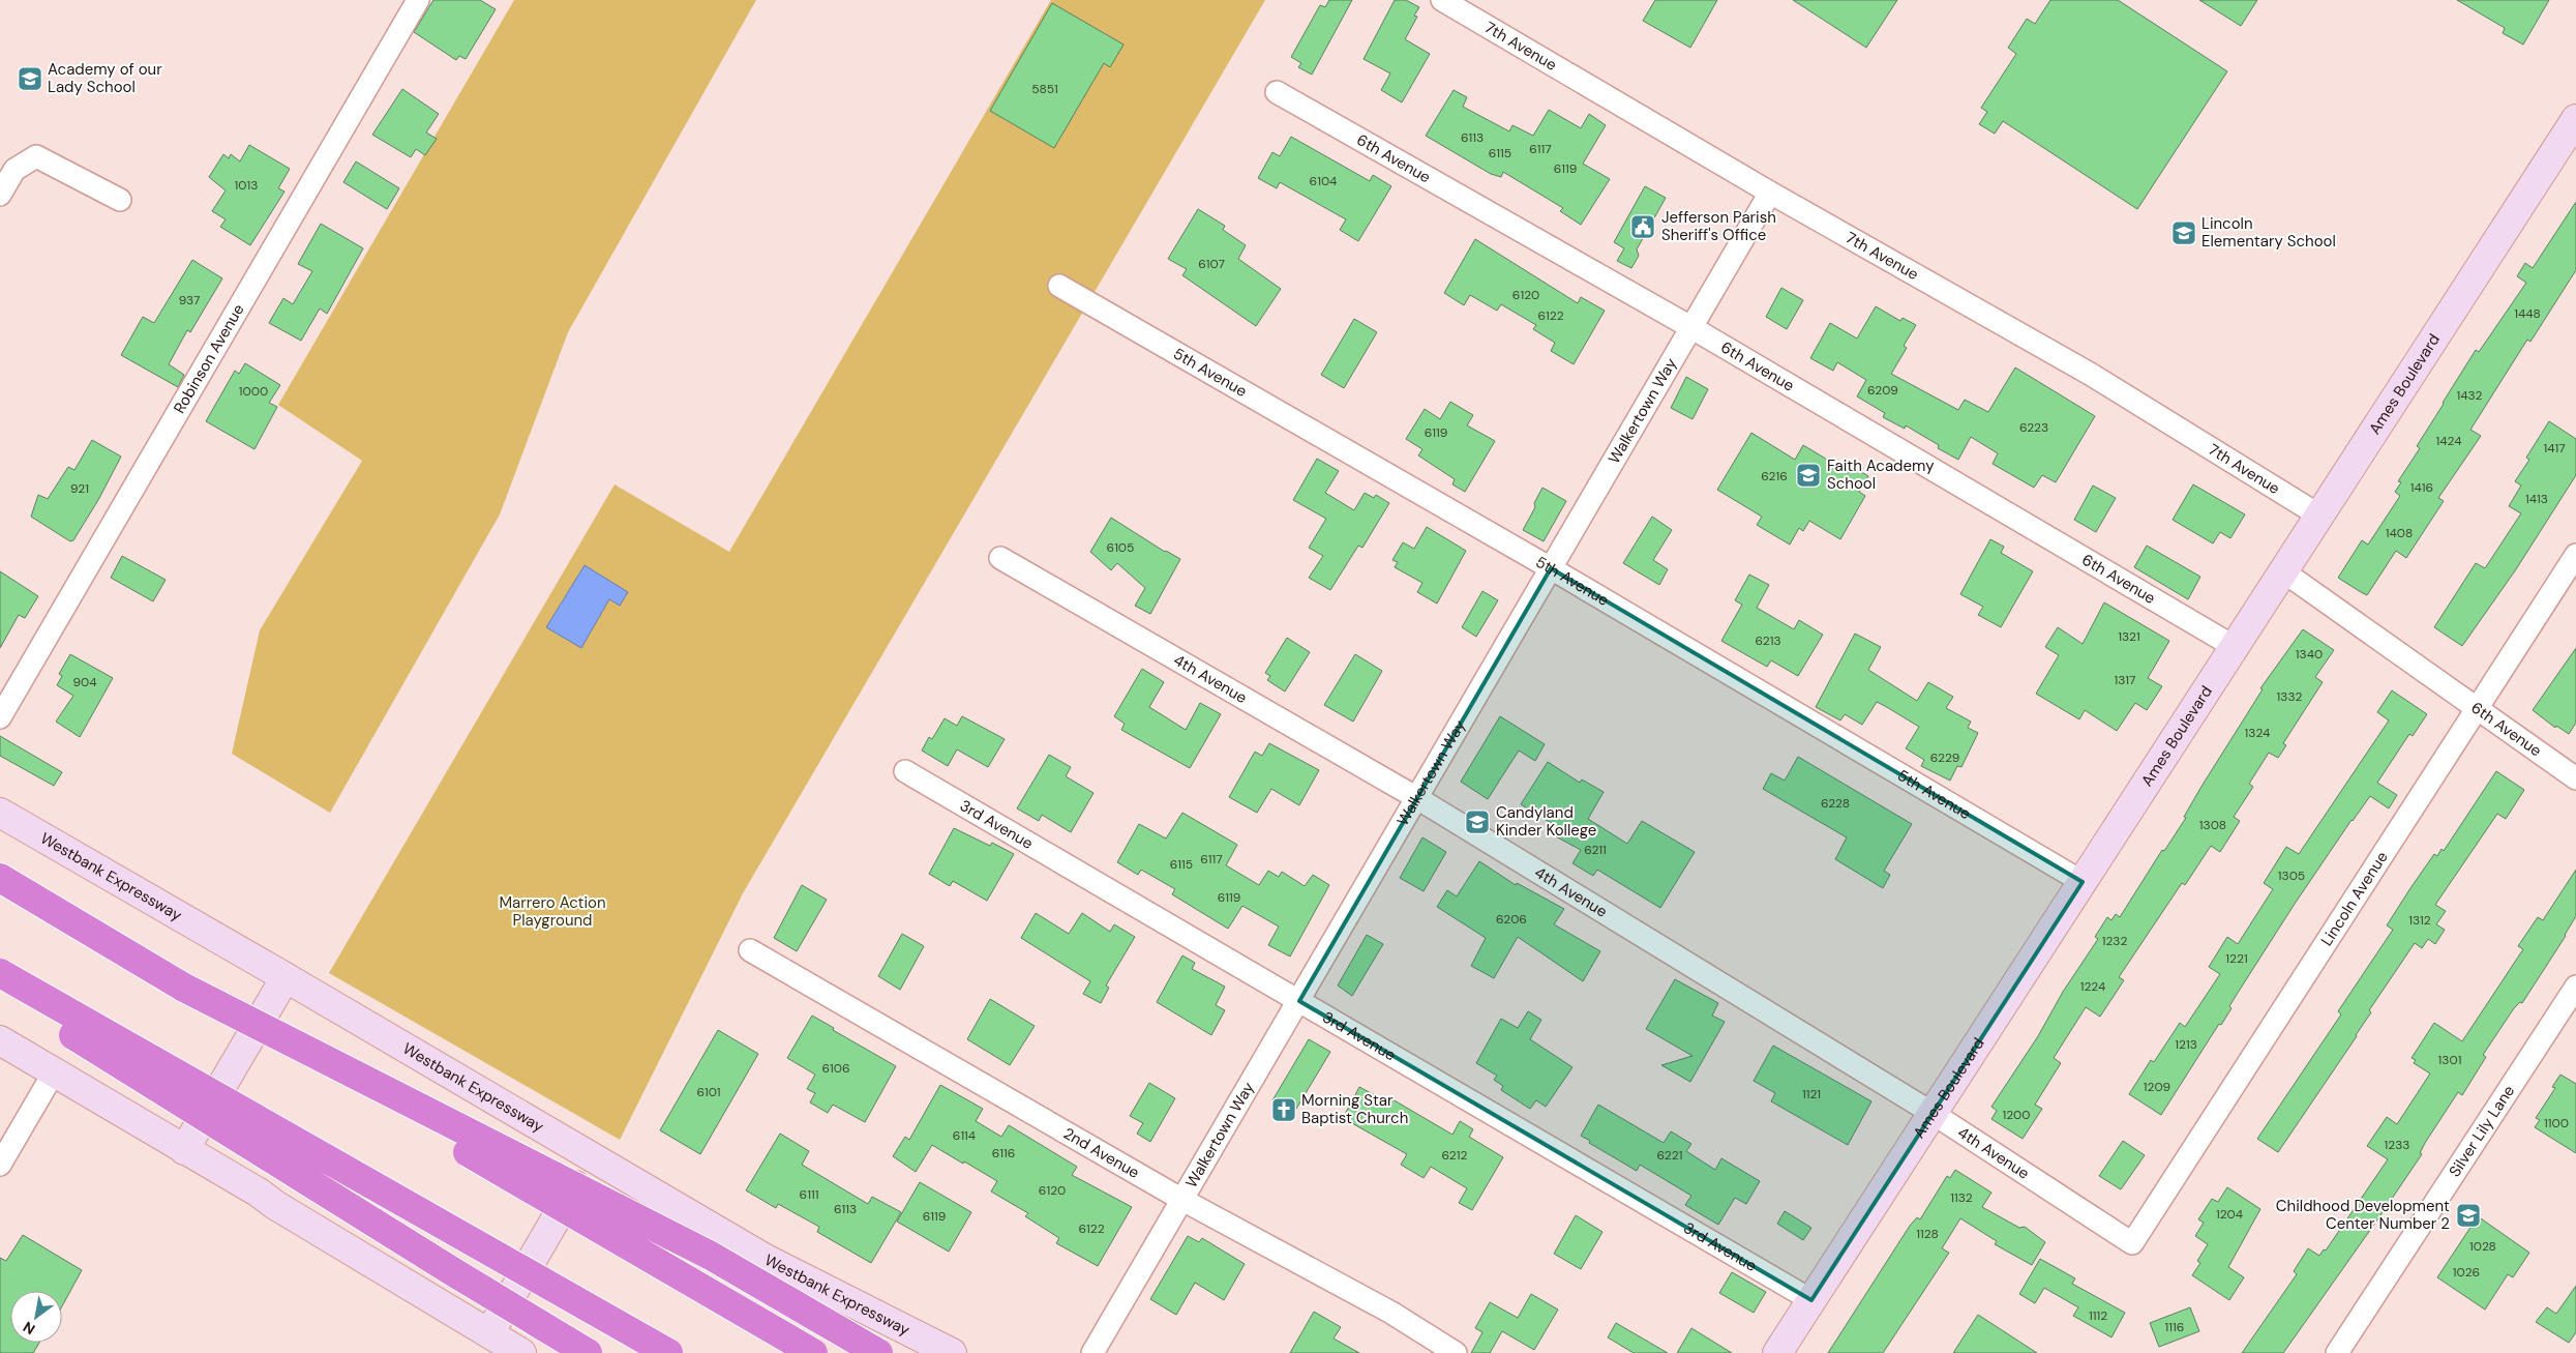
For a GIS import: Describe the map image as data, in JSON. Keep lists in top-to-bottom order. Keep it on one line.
{"streets":{"main road":["Ames Boulevard","Westbank Expressway"],"street":["7th Avenue","6th Avenue","Robinson Avenue","5th Avenue","Walkertown Way","4th Avenue","3rd Avenue","Lincoln Avenue","Silver Lily Lane","2nd Avenue"]},"crossings":[["7th Avenue","Ames Boulevard"],["7th Avenue","Walkertown Way"],["6th Avenue","Ames Boulevard"],["6th Avenue","Walkertown Way"],["6th Avenue","Lincoln Avenue"],["5th Avenue","Ames Boulevard"],["5th Avenue","Walkertown Way"],["Ames Boulevard","4th Avenue"],["Ames Boulevard","3rd Avenue"],["Walkertown Way","4th Avenue"],["Walkertown Way","3rd Avenue"],["Walkertown Way","2nd Avenue"],["4th Avenue","Lincoln Avenue"]],"parks":["Marrero Action Playground"],"places":{"school or university":["Academy of our Lady School","Lincoln Elementary School","Faith Academy School","Candyland Kinder Kollege","Childhood Development Center Number 2"],"public building":["Jefferson Parish Sheriff's Office"],"church":["Morning Star Baptist Church"]},"house_numbers":["5851","6113","6117","6115","6119","6104","1013","6107","6120","937","1448","6122","6209","1000","1432","6223","6119","1424","1417","6216","1416","921","1413","1408","6105","1321","6213","1340","1317","904","1332","1324","6229","6228","1308","6211","6117","6115","1305","6119","6206","1312","1232","1221","1224","1213","1301","6106","1209","6101","1121","1200","1100","6114","1233","6116","6212","6221","6120","6111","1132","6113","1204","6119","6122","1128","1028","1026","1112","1116"],"north":"bottom left"}
